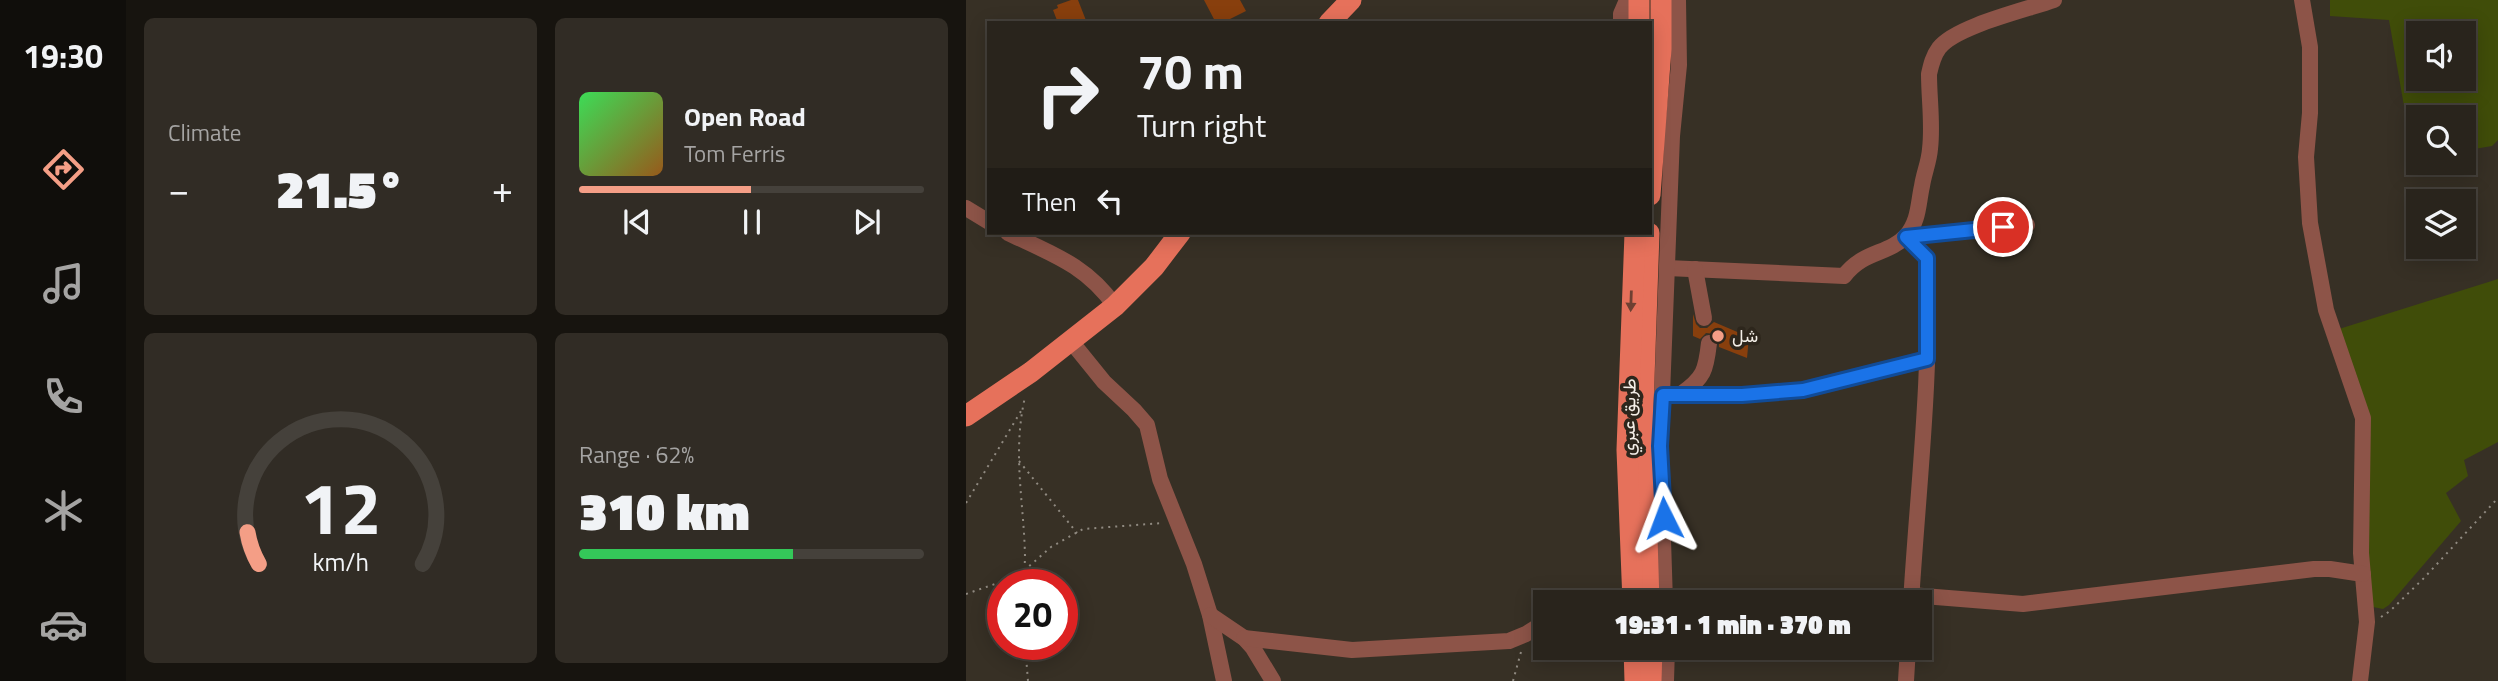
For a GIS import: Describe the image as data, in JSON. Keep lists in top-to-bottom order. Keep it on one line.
{"streets":{"main road":["طريق عبري"]},"places":["شل"],"page":{"tabs":"19:30","tile":["Climate",["Range · 62%","310 km"]],"turn":["70 m","Turn right"],"song":["Open Road","Tom Ferris"],"heat":["−","21.5°","+"],"then":"Then","limit":"20","trip":"19:31 · 1 min · 370 m","gauge":["12","km/h"]}}
